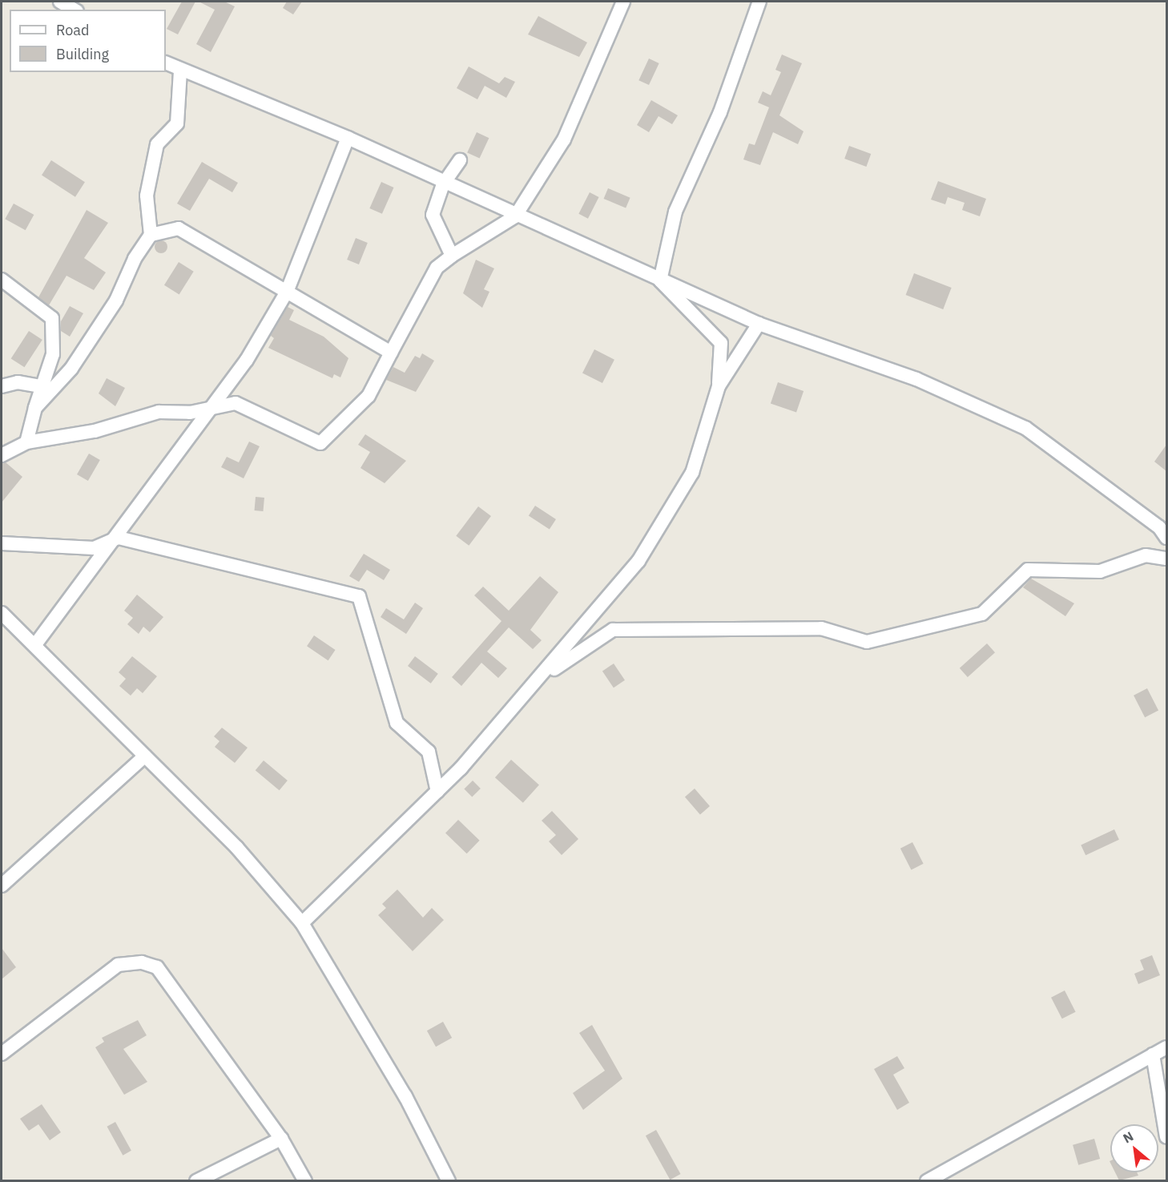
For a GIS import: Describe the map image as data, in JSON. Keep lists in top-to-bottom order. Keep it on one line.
{"legend":["Road","Building"],"north":"top left"}
